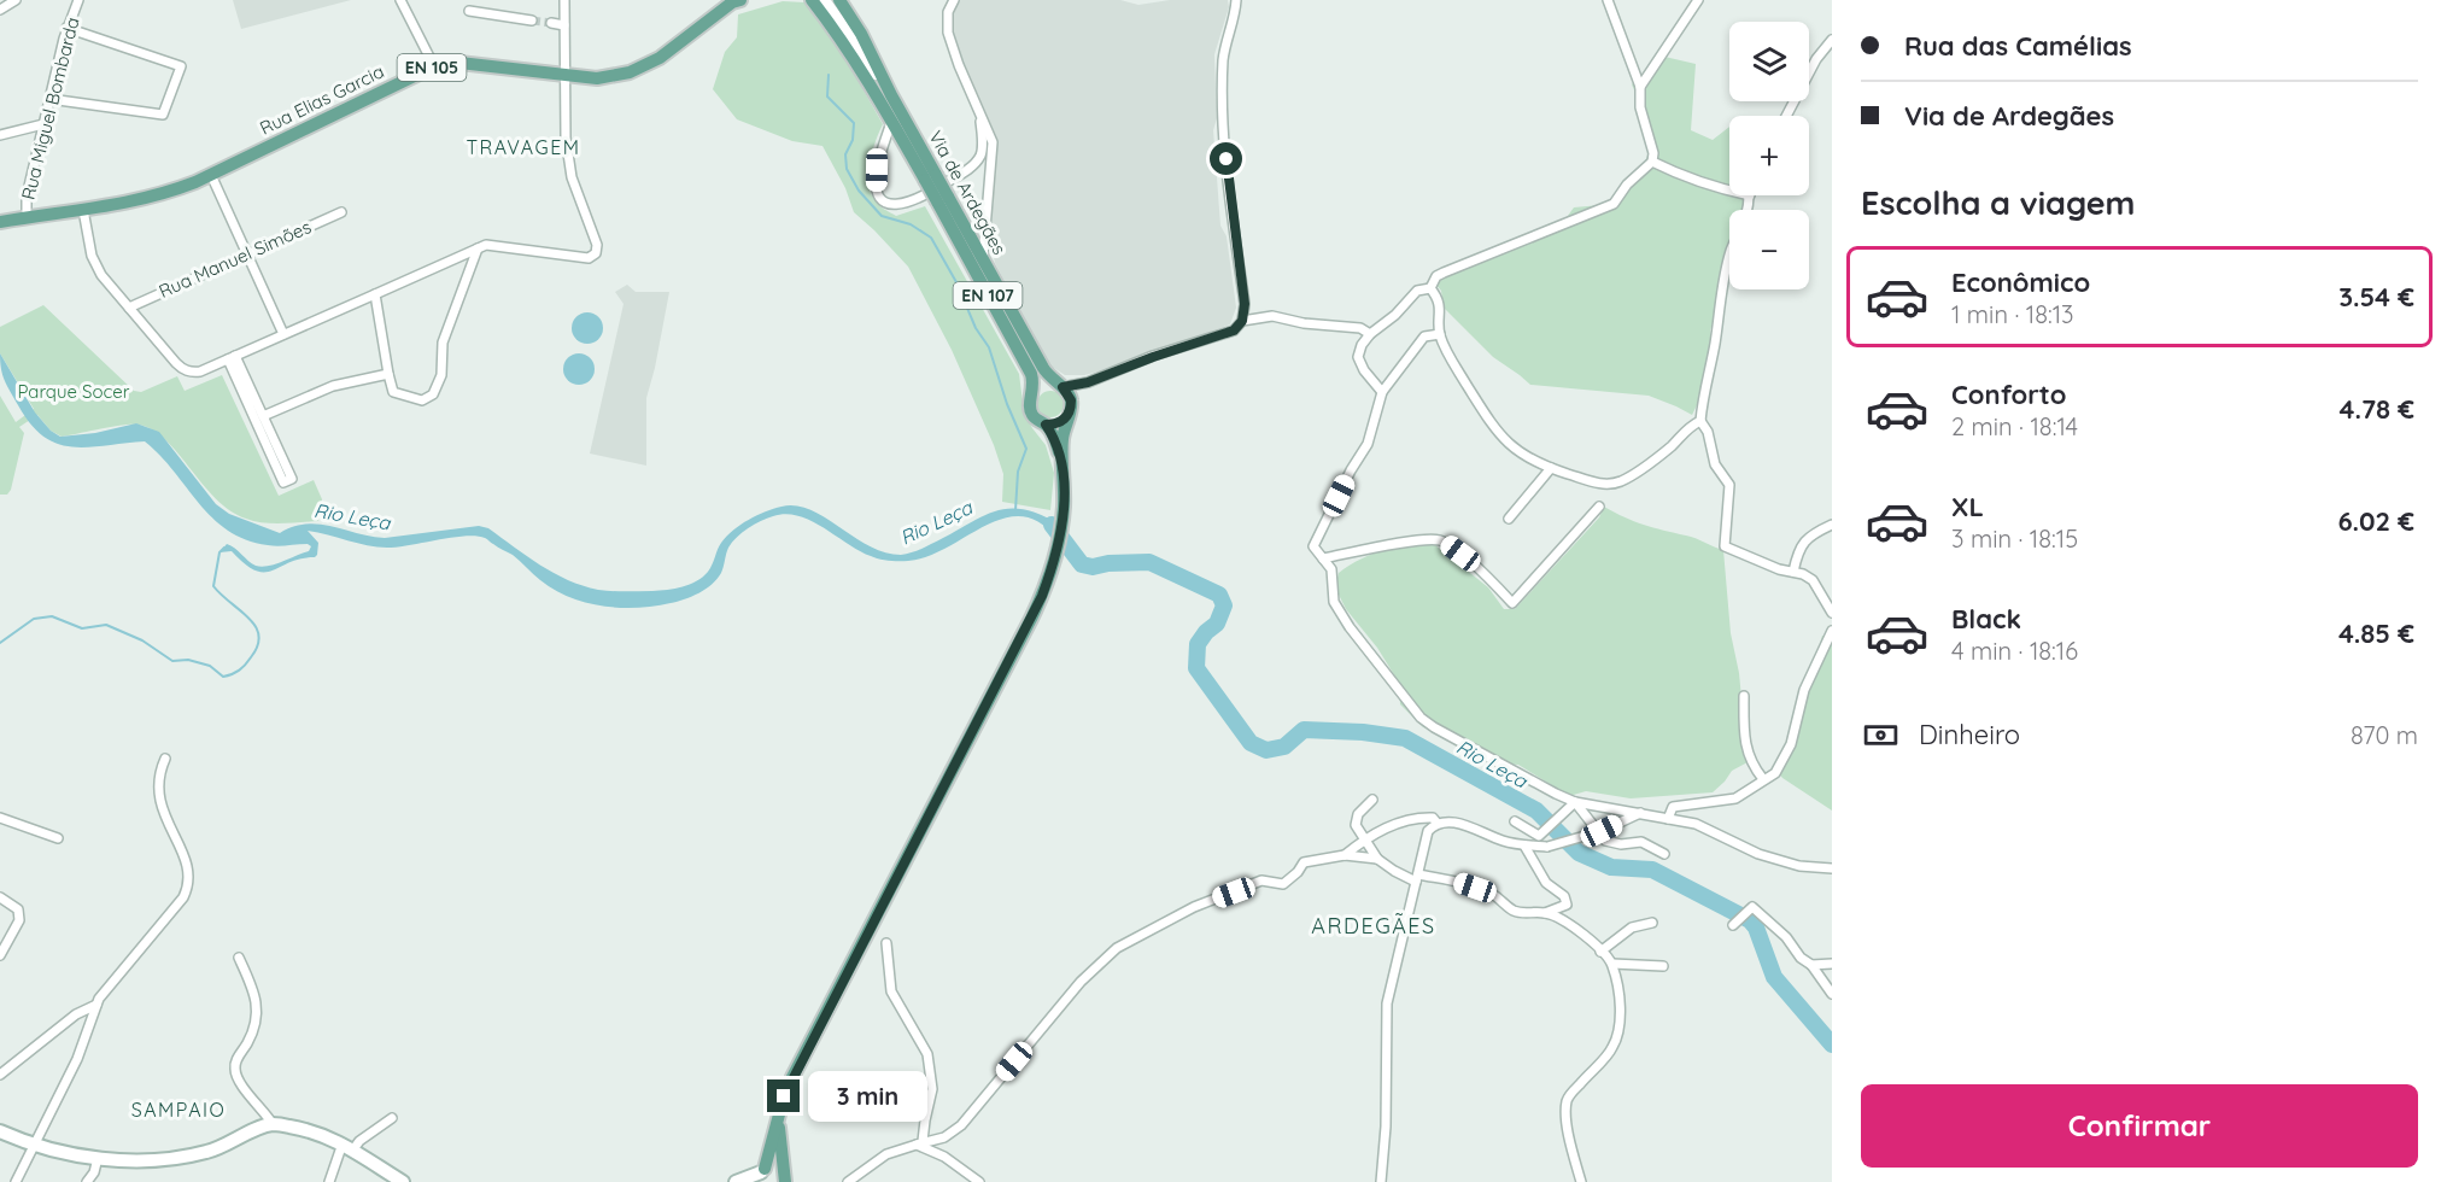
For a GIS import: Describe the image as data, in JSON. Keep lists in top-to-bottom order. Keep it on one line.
{"streets":{"main road":["EN 105","Rua Elias Garcia","Via de Ardegães","EN 107"],"street":["Rua Miguel Bombarda","Rua Manuel Simões"]},"crossings":[["Rua Elias Garcia","Rua Miguel Bombarda"],["Via de Ardegães","EN 107"]],"districts":["TRAVAGEM","ARDEGÃES","SAMPAIO"],"water":["Rio Leça"],"parks":["Parque Socer"],"page":{"banner":["Rua das Camélias","Via de Ardegães"],"map_buttons":["+","−"],"heading":"Escolha a viagem","list":[{"name":"Econômico","note":"1 min · 18:13","value":"3.54 €"},{"name":"Conforto","note":"2 min · 18:14","value":"4.78 €"},{"name":"XL","note":"3 min · 18:15","value":"6.02 €"},{"name":"Black","note":"4 min · 18:16","value":"4.85 €"}],"pay":["Dinheiro","870 m"],"buttons":"Confirmar","bubble":"3 min"}}
